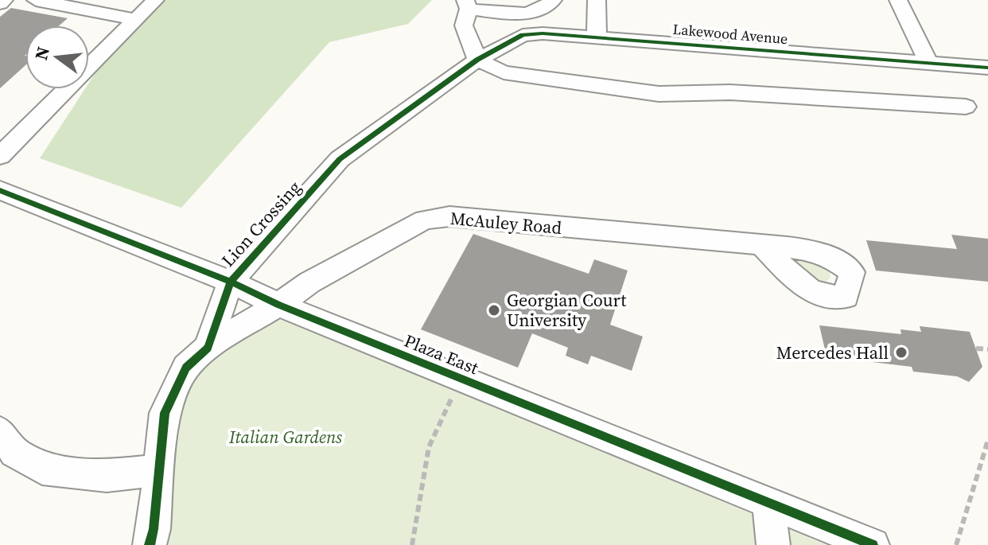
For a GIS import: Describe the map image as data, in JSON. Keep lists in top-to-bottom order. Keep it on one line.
{"streets":{"street":["Lakewood Avenue","McAuley Road","Lion Crossing","Plaza East"]},"crossings":[["Lakewood Avenue","Lion Crossing"],["McAuley Road","Lion Crossing"],["McAuley Road","Plaza East"],["Lion Crossing","Plaza East"]],"parks":["Italian Gardens"],"places":["Georgian Court University","Mercedes Hall"],"north":"left"}
